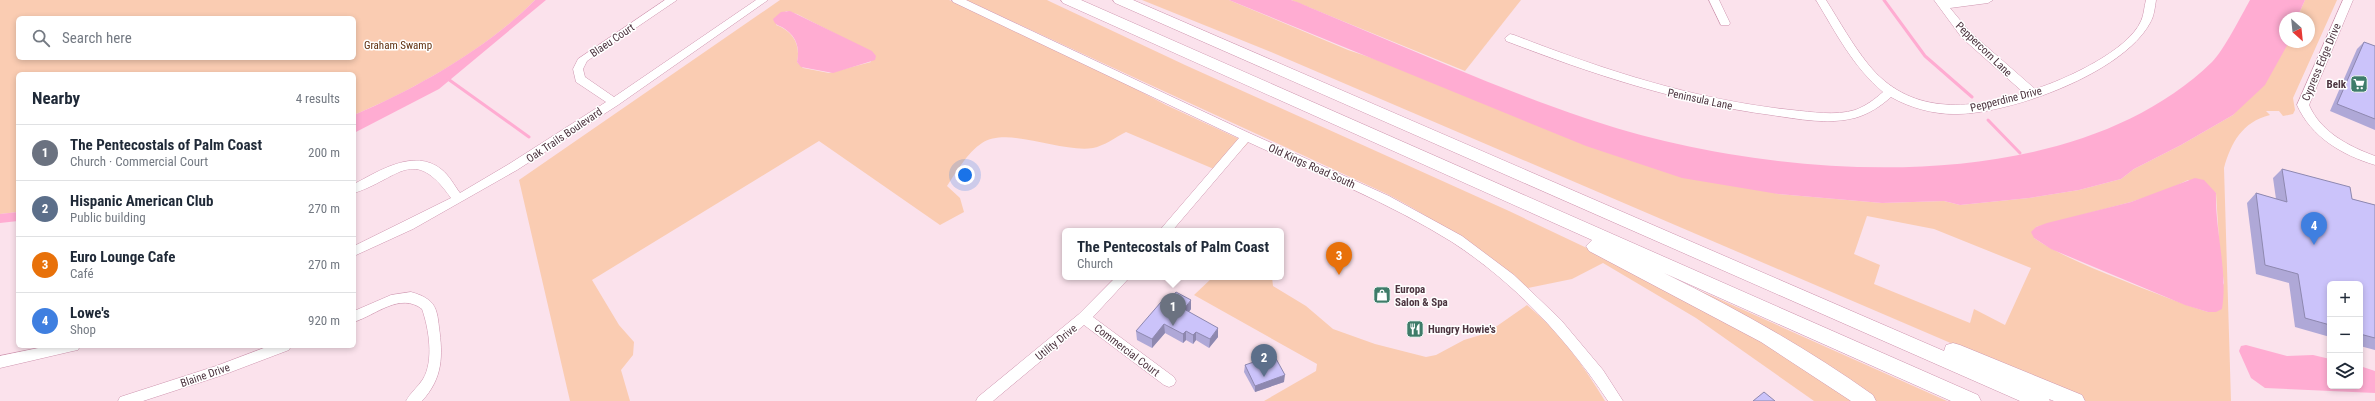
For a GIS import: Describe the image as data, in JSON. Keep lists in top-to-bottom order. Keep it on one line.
{"streets":{"street":["Blaeu Court","Peppercorn Lane","Cypress Edge Drive","Peninsula Lane","Pepperdine Drive","Oak Trails Boulevard","Old Kings Road South","Utility Drive","Commercial Court","Blaine Drive"]},"crossings":[["Blaeu Court","Oak Trails Boulevard"],["Peppercorn Lane","Pepperdine Drive"],["Peninsula Lane","Pepperdine Drive"],["Utility Drive","Commercial Court"]],"parks":["Graham Swamp"],"places":{"supermarket":["Belk"],"shop":["Europa Salon & Spa"],"restaurant":["Hungry Howie's"]},"north":"bottom right","page":{"search":"Search here","heading":["Nearby","4 results"],"list":[{"mark":"1","name":"The Pentecostals of Palm Coast","note":"Church · Commercial Court","value":"200 m"},{"mark":"2","name":"Hispanic American Club","note":"Public building","value":"270 m"},{"mark":"3","name":"Euro Lounge Cafe","note":"Café","value":"270 m"},{"mark":"4","name":"Lowe's","note":"Shop","value":"920 m"}],"pins":["4","3","1","2"],"popup":["The Pentecostals of Palm Coast","Church"],"map_buttons":["+","−"]}}
